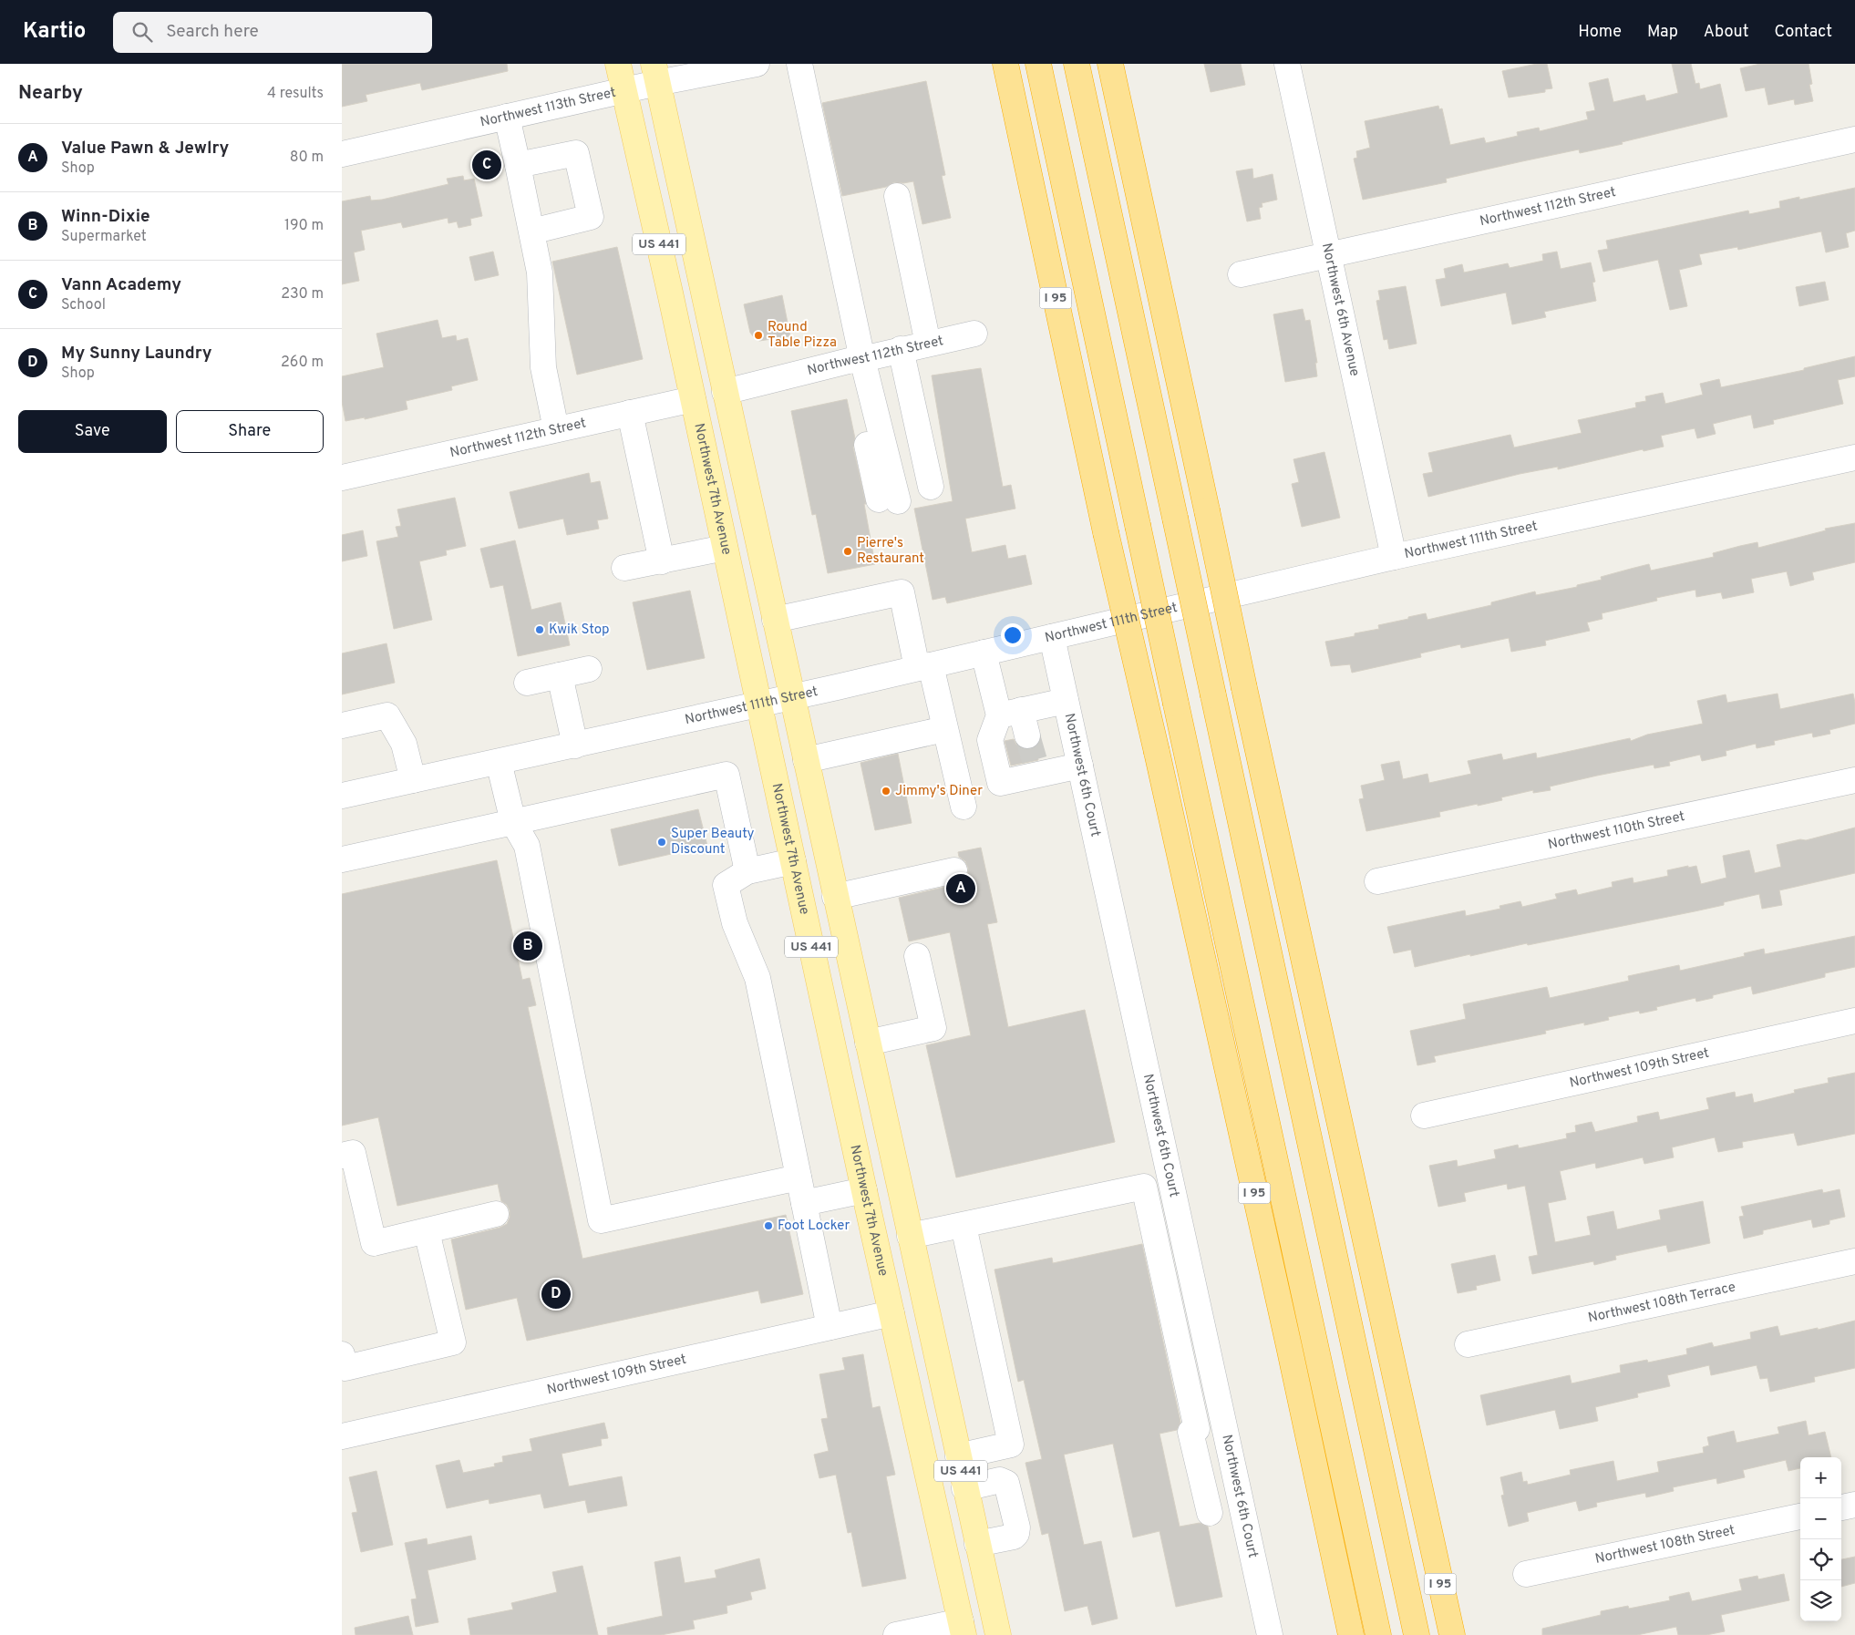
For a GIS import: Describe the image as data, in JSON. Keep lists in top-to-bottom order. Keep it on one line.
{"streets":{"highway":["I 95"],"main road":["US 441","Northwest 7th Avenue"],"street":["Northwest 113th Street","Northwest 112th Street","Northwest 6th Avenue","Northwest 111th Street","Northwest 6th Court","Northwest 110th Street","Northwest 109th Street","Northwest 108th Terrace","Northwest 108th Street"]},"crossings":[["Northwest 113th Street","US 441"],["Northwest 113th Street","Northwest 7th Avenue"],["Northwest 112th Street","US 441"],["Northwest 112th Street","Northwest 6th Avenue"],["Northwest 112th Street","Northwest 7th Avenue"],["US 441","Northwest 111th Street"],["Northwest 6th Avenue","Northwest 111th Street"],["Northwest 7th Avenue","Northwest 111th Street"],["Northwest 7th Avenue","Northwest 109th Street"],["Northwest 111th Street","Northwest 6th Court"]],"places":["Round Table Pizza","Pierre's Restaurant","Kwik Stop","Jimmy's Diner","Super Beauty Discount","Foot Locker"],"page":{"header":"Kartio","search":"Search here","nav":["Home","Map","About","Contact"],"heading":["Nearby","4 results"],"list":[{"mark":"A","name":"Value Pawn & Jewlry","note":"Shop","value":"80 m"},{"mark":"B","name":"Winn-Dixie","note":"Supermarket","value":"190 m"},{"mark":"C","name":"Vann Academy","note":"School","value":"230 m"},{"mark":"D","name":"My Sunny Laundry","note":"Shop","value":"260 m"}],"pins":["C","A","B","D"],"buttons":["Save","Share"],"map_buttons":["+","−"]}}
